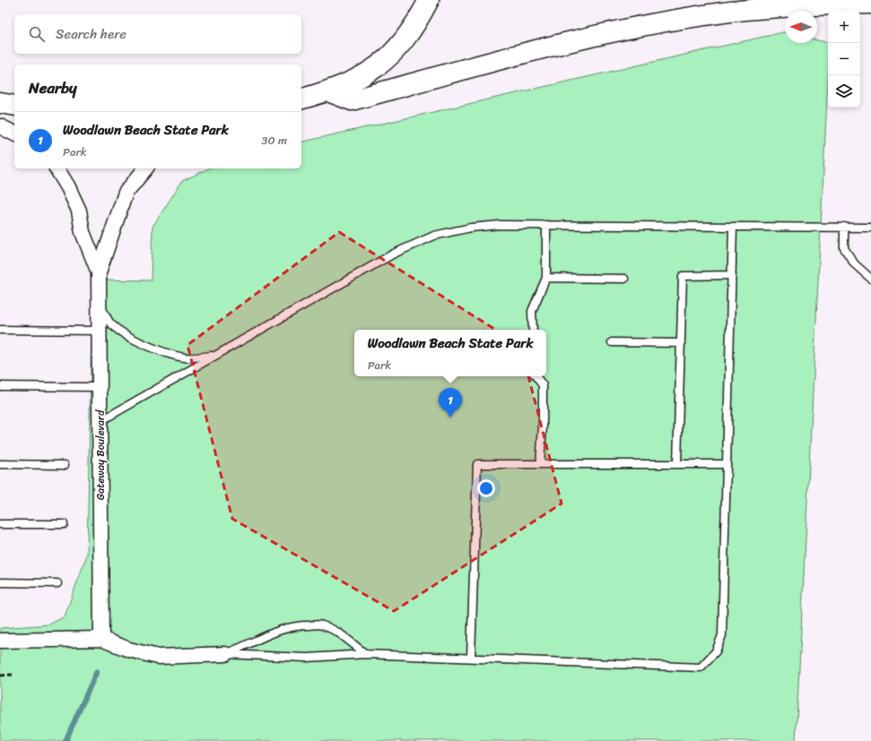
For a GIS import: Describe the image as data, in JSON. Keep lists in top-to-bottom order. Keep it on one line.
{"streets":{"street":["Gateway Boulevard"]},"north":"left","page":{"map_buttons":["+","−"],"search":"Search here","heading":"Nearby","list":[{"mark":"1","name":"Woodlawn Beach State Park","note":"Park","value":"30 m"}],"popup":["Woodlawn Beach State Park","Park"],"pins":"1"}}
